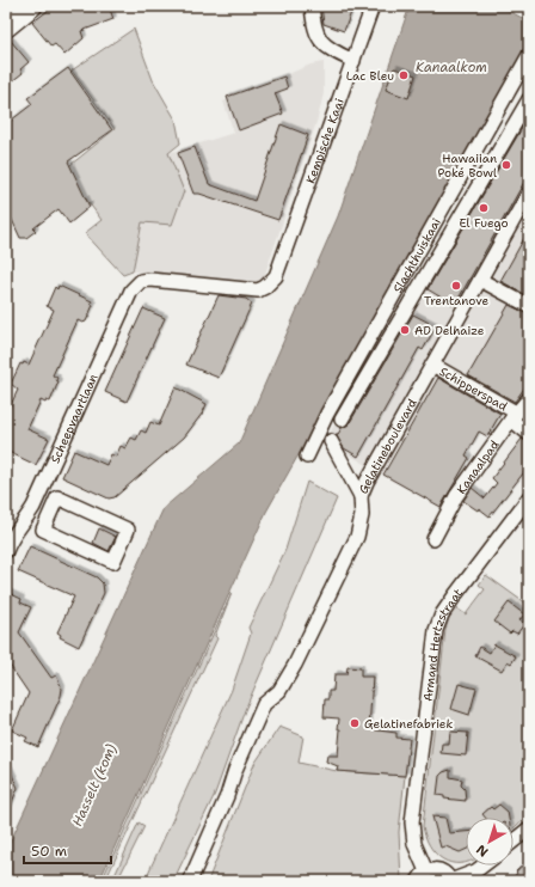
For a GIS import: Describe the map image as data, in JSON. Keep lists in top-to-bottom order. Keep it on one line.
{"streets":{"street":["Kempische Kaai","Slachthuiskaai","Schipperspad","Scheepvaartlaan","Gelatineboulevard","Kanaalpad","Armand Hertzstraat"]},"crossings":[["Kempische Kaai","Scheepvaartlaan"],["Schipperspad","Gelatineboulevard"],["Schipperspad","Kanaalpad"]],"water":["Kanaalkom","Hasselt (kom)"],"places":["Lac Bleu","Hawaiian Poké Bowl","El Fuego","Trentanove","AD Delhaize","Gelatinefabriek"],"scale_bar":"50 m","north":"bottom left"}
